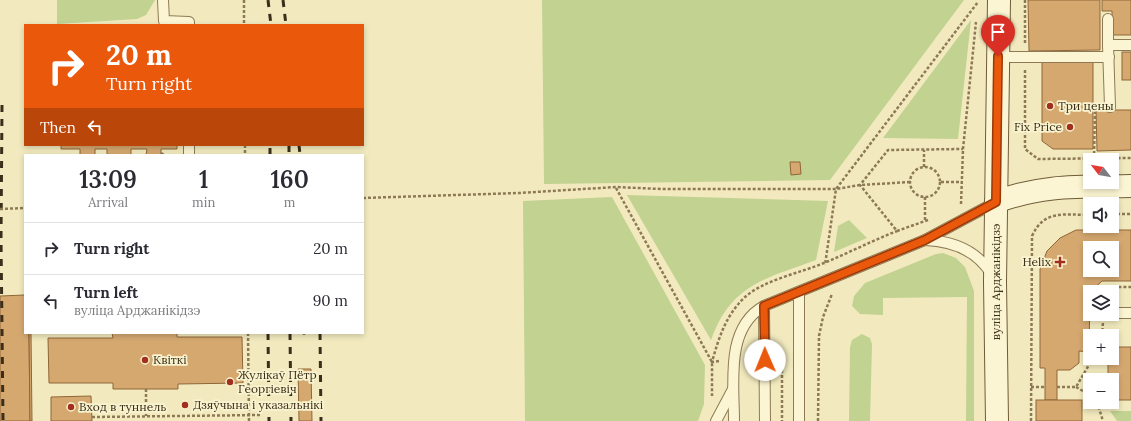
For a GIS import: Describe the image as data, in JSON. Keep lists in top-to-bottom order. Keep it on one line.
{"streets":{"main road":["вуліца Арджанікідзэ"]},"places":{"other":["Три цены","Fix Price","Квіткі","Жулікаў Пётр Георгіевіч","Дзяўчына і указальнікі","Вход в туннель"],"health":["Helix"]},"north":"top left","page":{"turn":["20 m","Turn right"],"then":"Then","map_buttons":["+","−"],"eta":["13:09","Arrival","1","min","160","m"],"list":[{"name":"Turn right","value":"20 m"},{"name":"Turn left","note":"вуліца Арджанікідзэ","value":"90 m"}]}}
